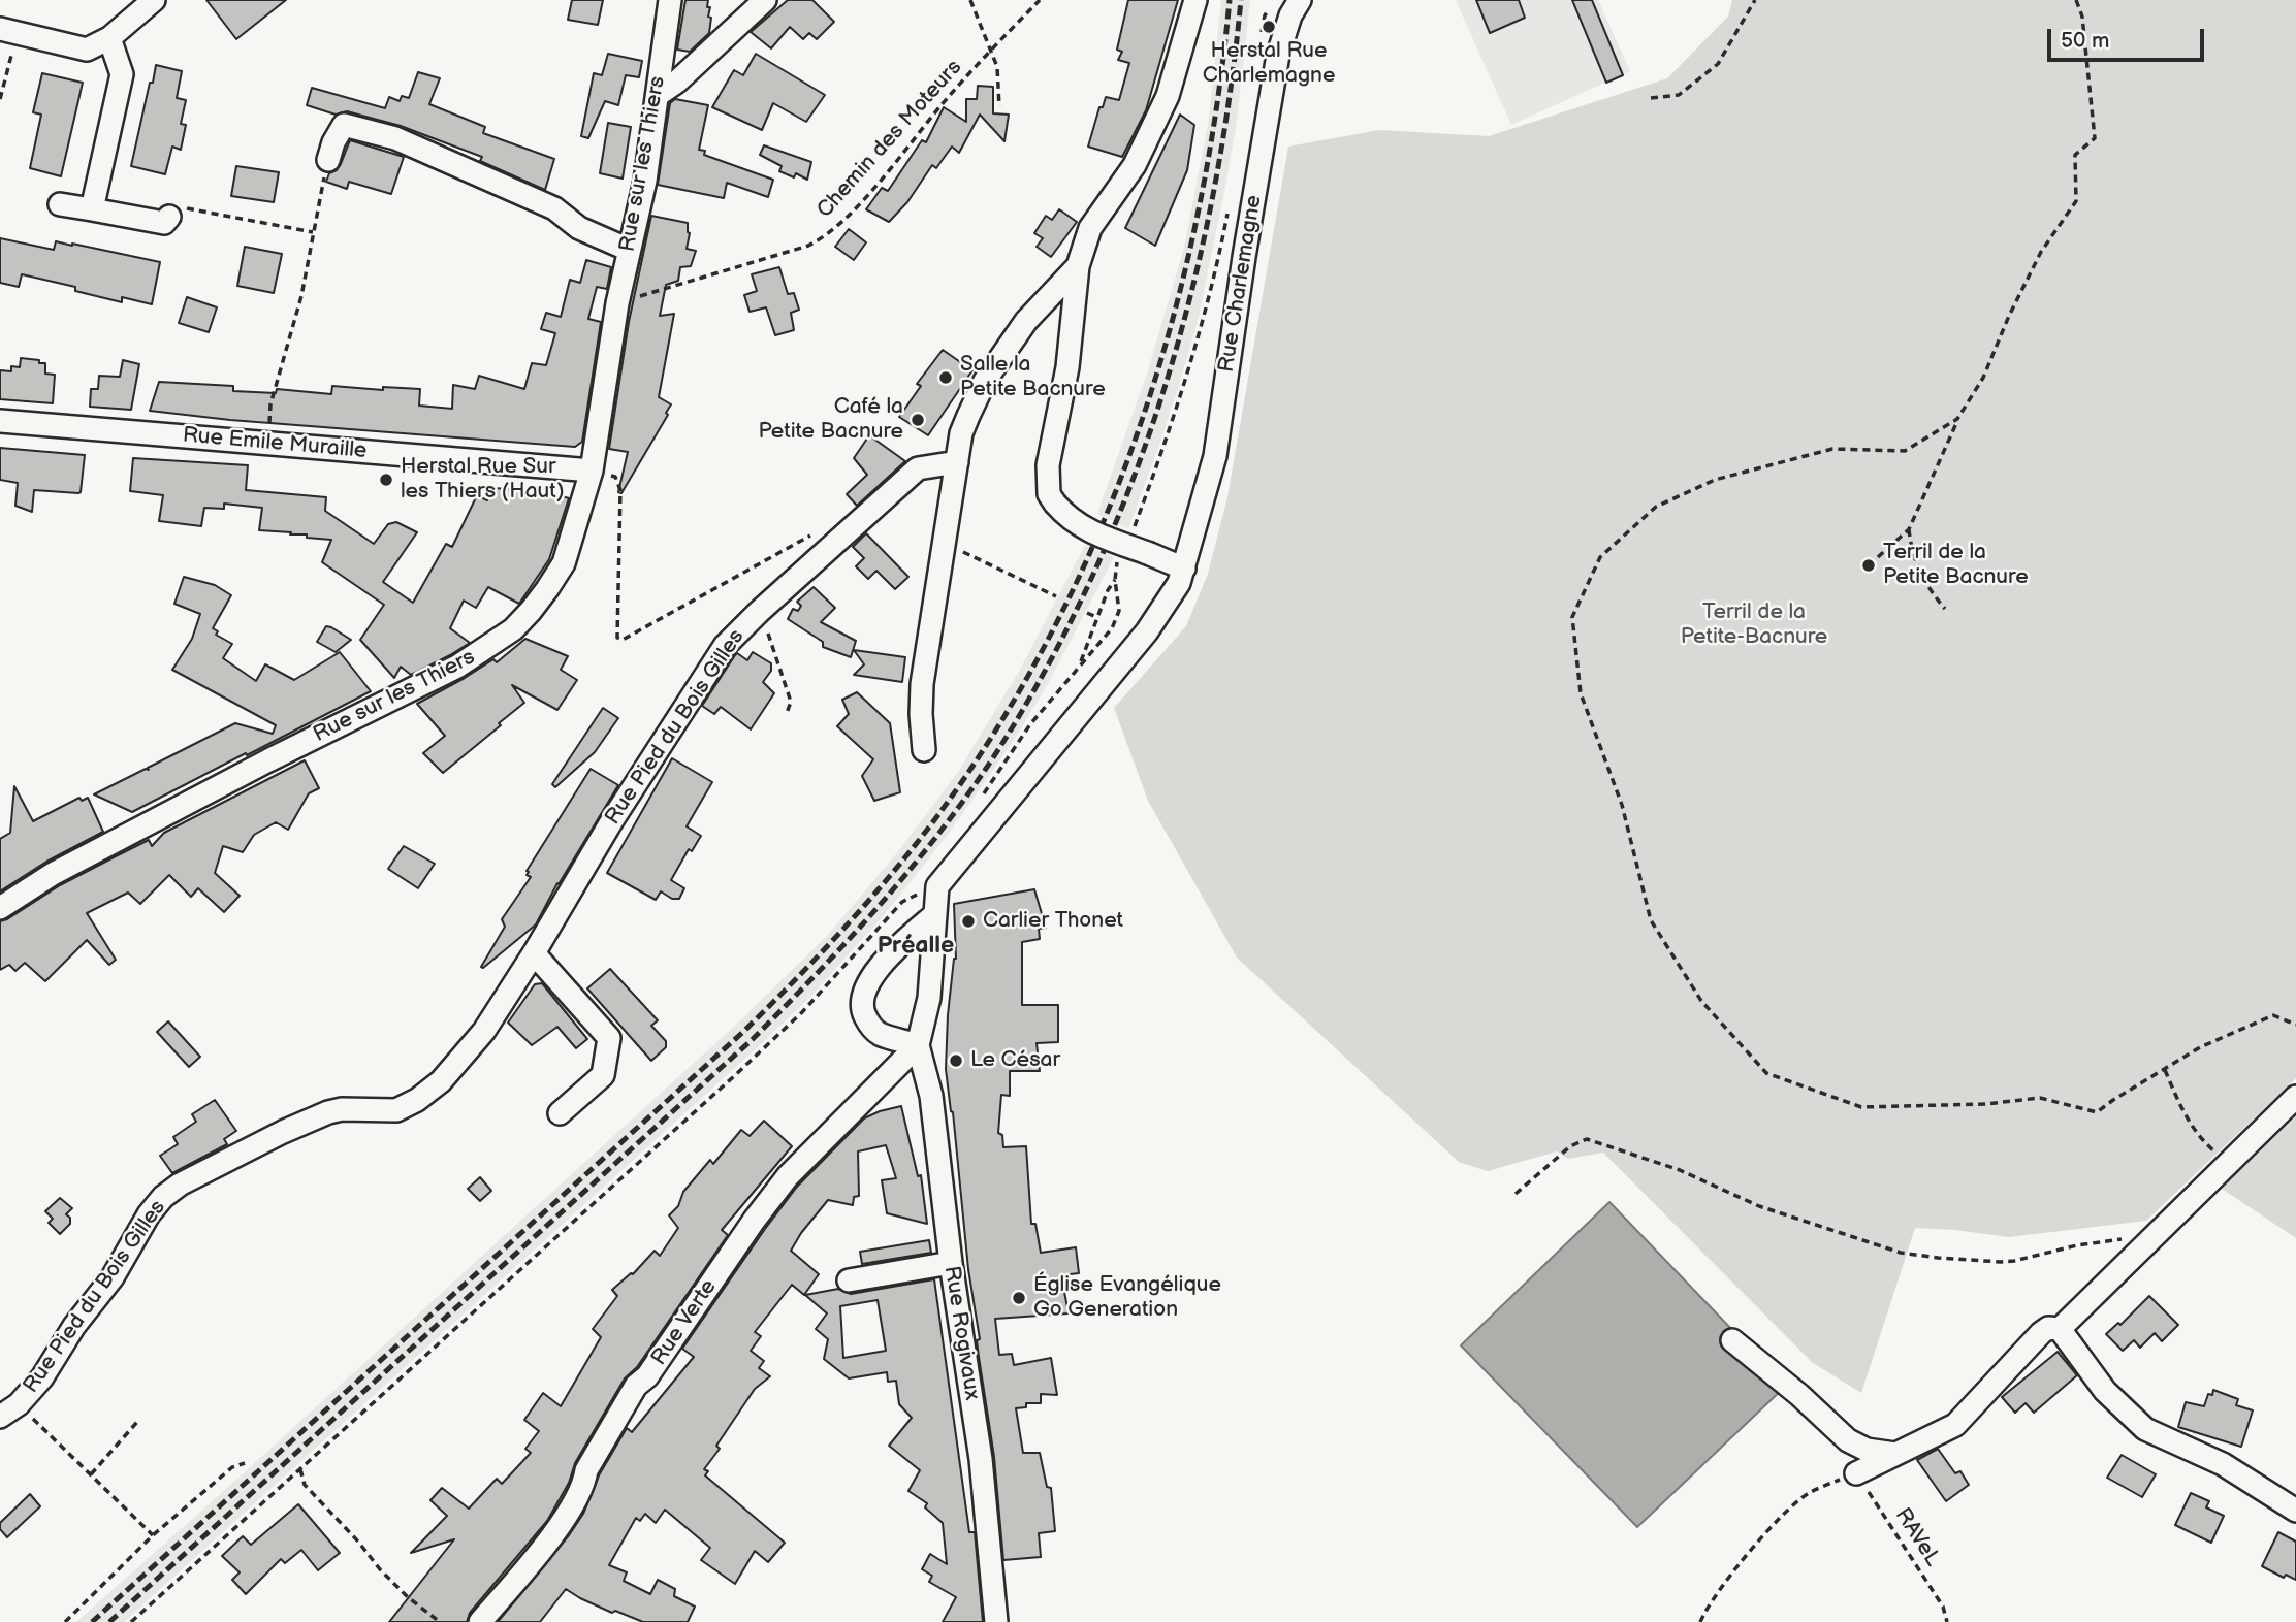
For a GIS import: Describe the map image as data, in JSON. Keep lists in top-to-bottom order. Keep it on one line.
{"streets":{"street":["Rue sur les Thiers","Rue Charlemagne","Rue Emile Muraille","Rue Pied du Bois Gilles","Rue Verte","Rue Rogivaux"],"path":["Chemin des Moteurs","RAVeL"]},"crossings":[["Chemin des Moteurs","Rue sur les Thiers"],["Rue sur les Thiers","Rue Emile Muraille"],["Rue Verte","Rue Rogivaux"]],"districts":["Préalle"],"parks":["Terril de la Petite-Bacnure"],"places":["Herstal Rue Charlemagne","Salle la Petite Bacnure","Café la Petite Bacnure","Herstal Rue Sur les Thiers (Haut)","Terril de la Petite Bacnure","Carlier Thonet","Le César","Église Evangélique Go Generation"],"scale_bar":"50 m"}
